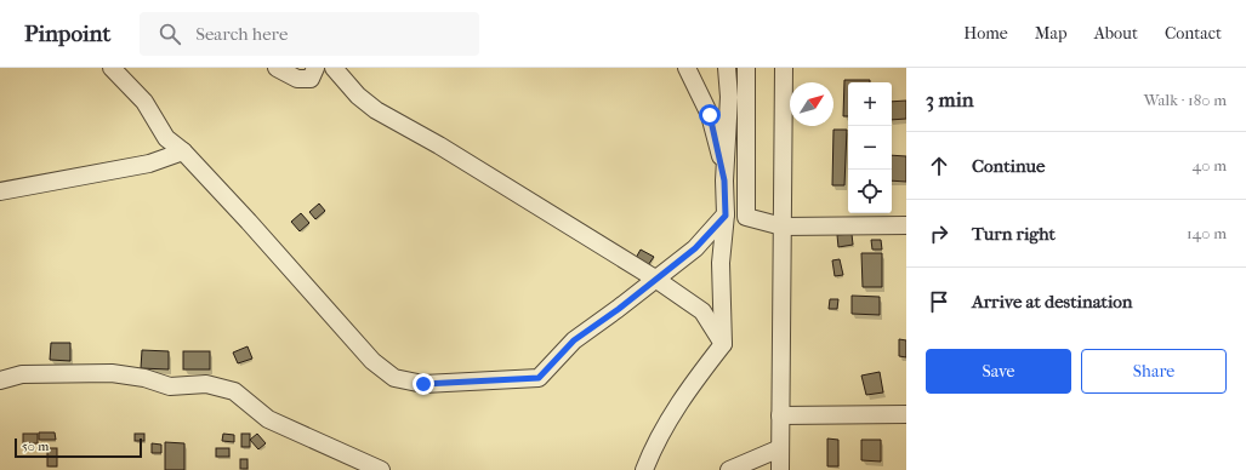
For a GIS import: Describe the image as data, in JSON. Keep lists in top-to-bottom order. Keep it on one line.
{"scale_bar":"50 m","north":"top right","page":{"header":"Pinpoint","search":"Search here","nav":["Home","Map","About","Contact"],"heading":["3 min","Walk · 180 m"],"map_buttons":["+","−"],"list":[["Continue","40 m"],["Turn right","140 m"],"Arrive at destination"],"buttons":["Save","Share"],"scale":"50 m"}}
